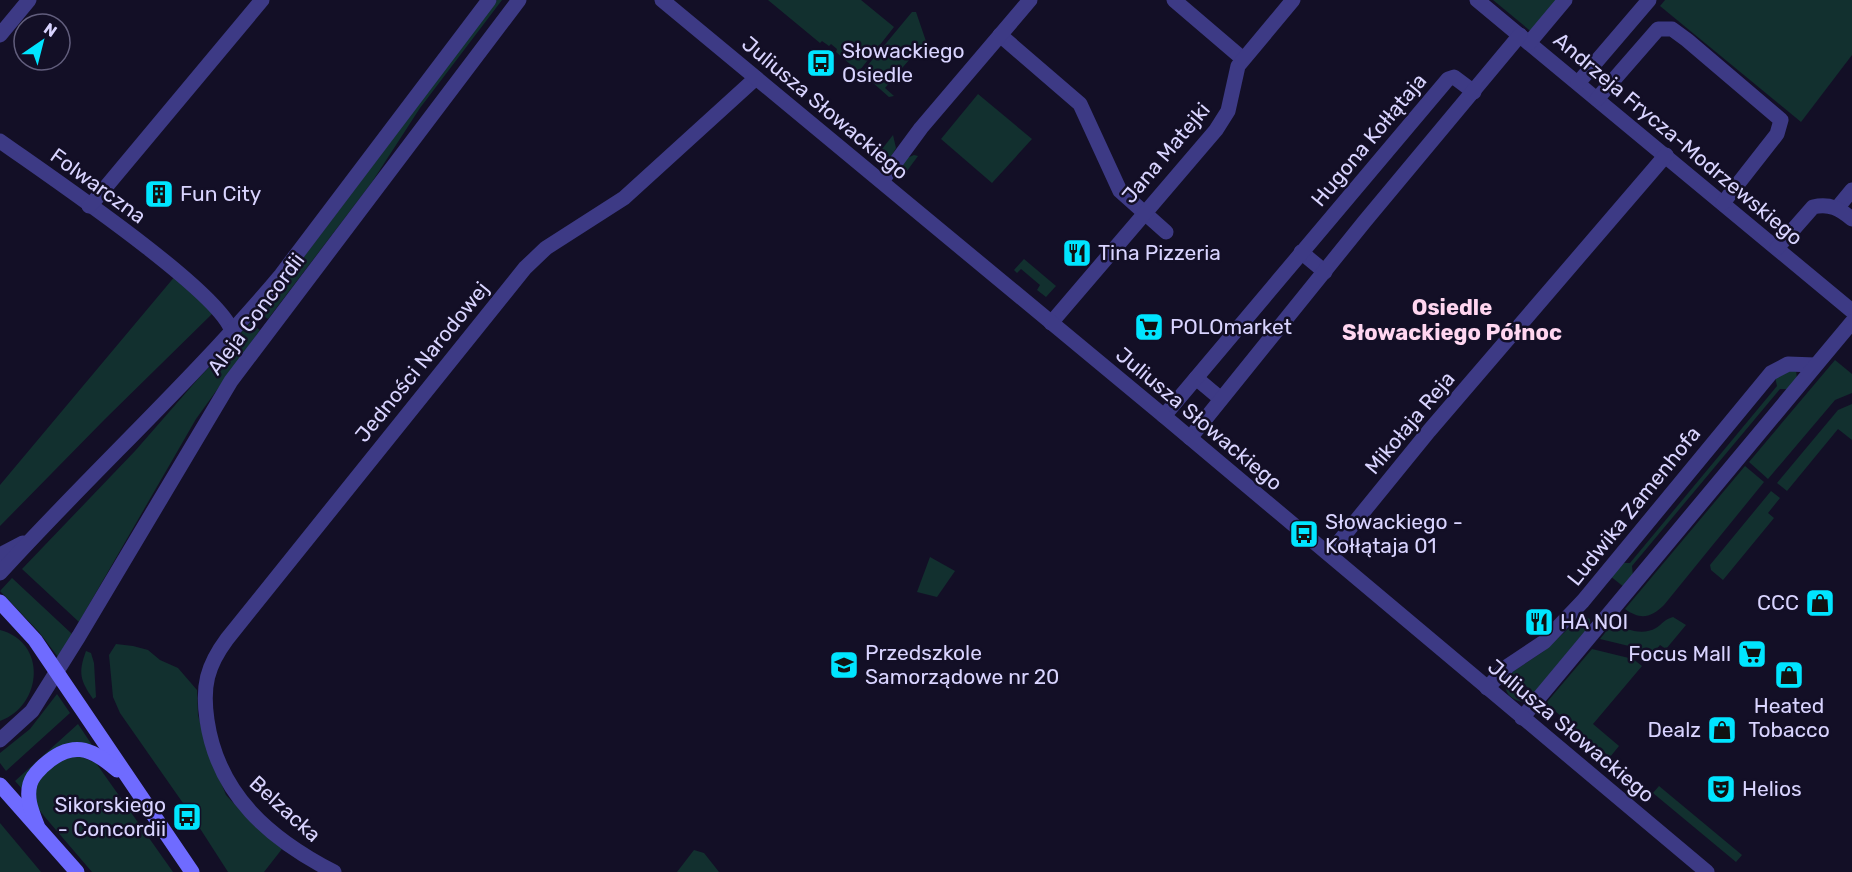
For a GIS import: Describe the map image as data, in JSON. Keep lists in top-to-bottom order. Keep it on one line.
{"streets":{"street":["Juliusza Słowackiego","Andrzeja Frycza-Modrzewskiego","Hugona Kołłątaja","Jana Matejki","Folwarczna","Aleja Concordii","Jedności Narodowej","Mikołaja Reja","Ludwika Zamenhofa","Belzacka"]},"crossings":[["Juliusza Słowackiego","Hugona Kołłątaja"],["Juliusza Słowackiego","Jana Matejki"],["Juliusza Słowackiego","Jedności Narodowej"],["Juliusza Słowackiego","Mikołaja Reja"],["Juliusza Słowackiego","Ludwika Zamenhofa"],["Andrzeja Frycza-Modrzewskiego","Mikołaja Reja"],["Folwarczna","Aleja Concordii"],["Jedności Narodowej","Belzacka"]],"districts":["Osiedle Słowackiego Północ"],"places":{"bus stop":["Słowackiego Osiedle","Słowackiego - Kołłątaja 01","Sikorskiego - Concordii"],"building":["Fun City"],"restaurant":["Tina Pizzeria","HA NOI"],"supermarket":["POLOmarket","Focus Mall"],"shop":["CCC","Heated Tobacco","Dealz"],"school or university":["Przedszkole Samorządowe nr 20"],"theatre":["Helios"]},"north":"top right"}
